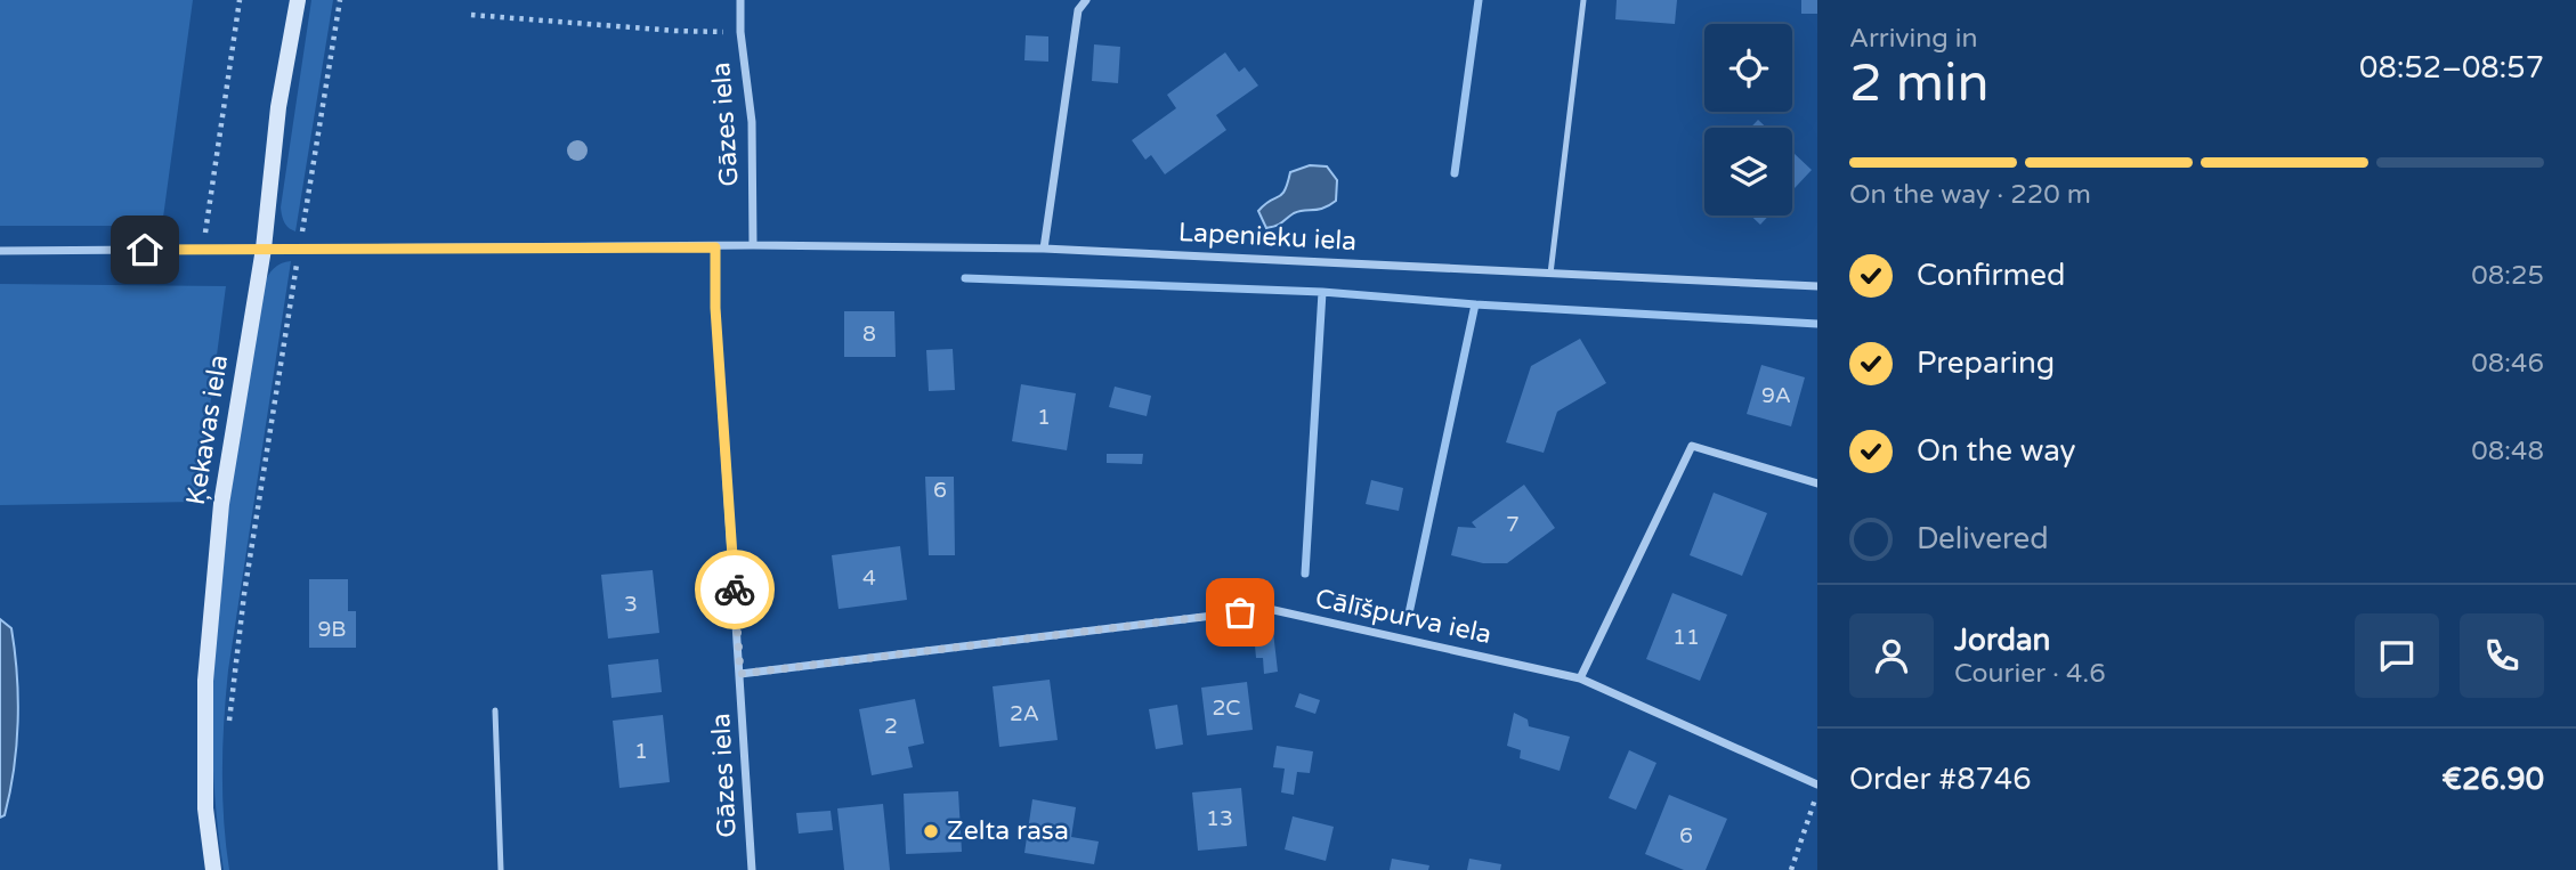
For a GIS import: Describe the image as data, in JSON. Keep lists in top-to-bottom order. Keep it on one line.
{"streets":{"main road":["Ķekavas iela"],"street":["Gāzes iela","Lapenieku iela","Cālīšpurva iela"]},"crossings":[["Gāzes iela","Lapenieku iela"],["Gāzes iela","Cālīšpurva iela"],["Lapenieku iela","Ķekavas iela"]],"places":["Zelta rasa"],"house_numbers":["8","9A","1","6","7","4","3","9B","11","2C","2A","2","1","13","6"],"page":{"heading":["2 min","Arriving in","08:52–08:57"],"panel":["Jordan","Courier · 4.6","Order #8746","€26.90"],"bar":"On the way · 220 m","list":[["Confirmed","08:25"],["Preparing","08:46"],["On the way","08:48"],"Delivered"]}}
